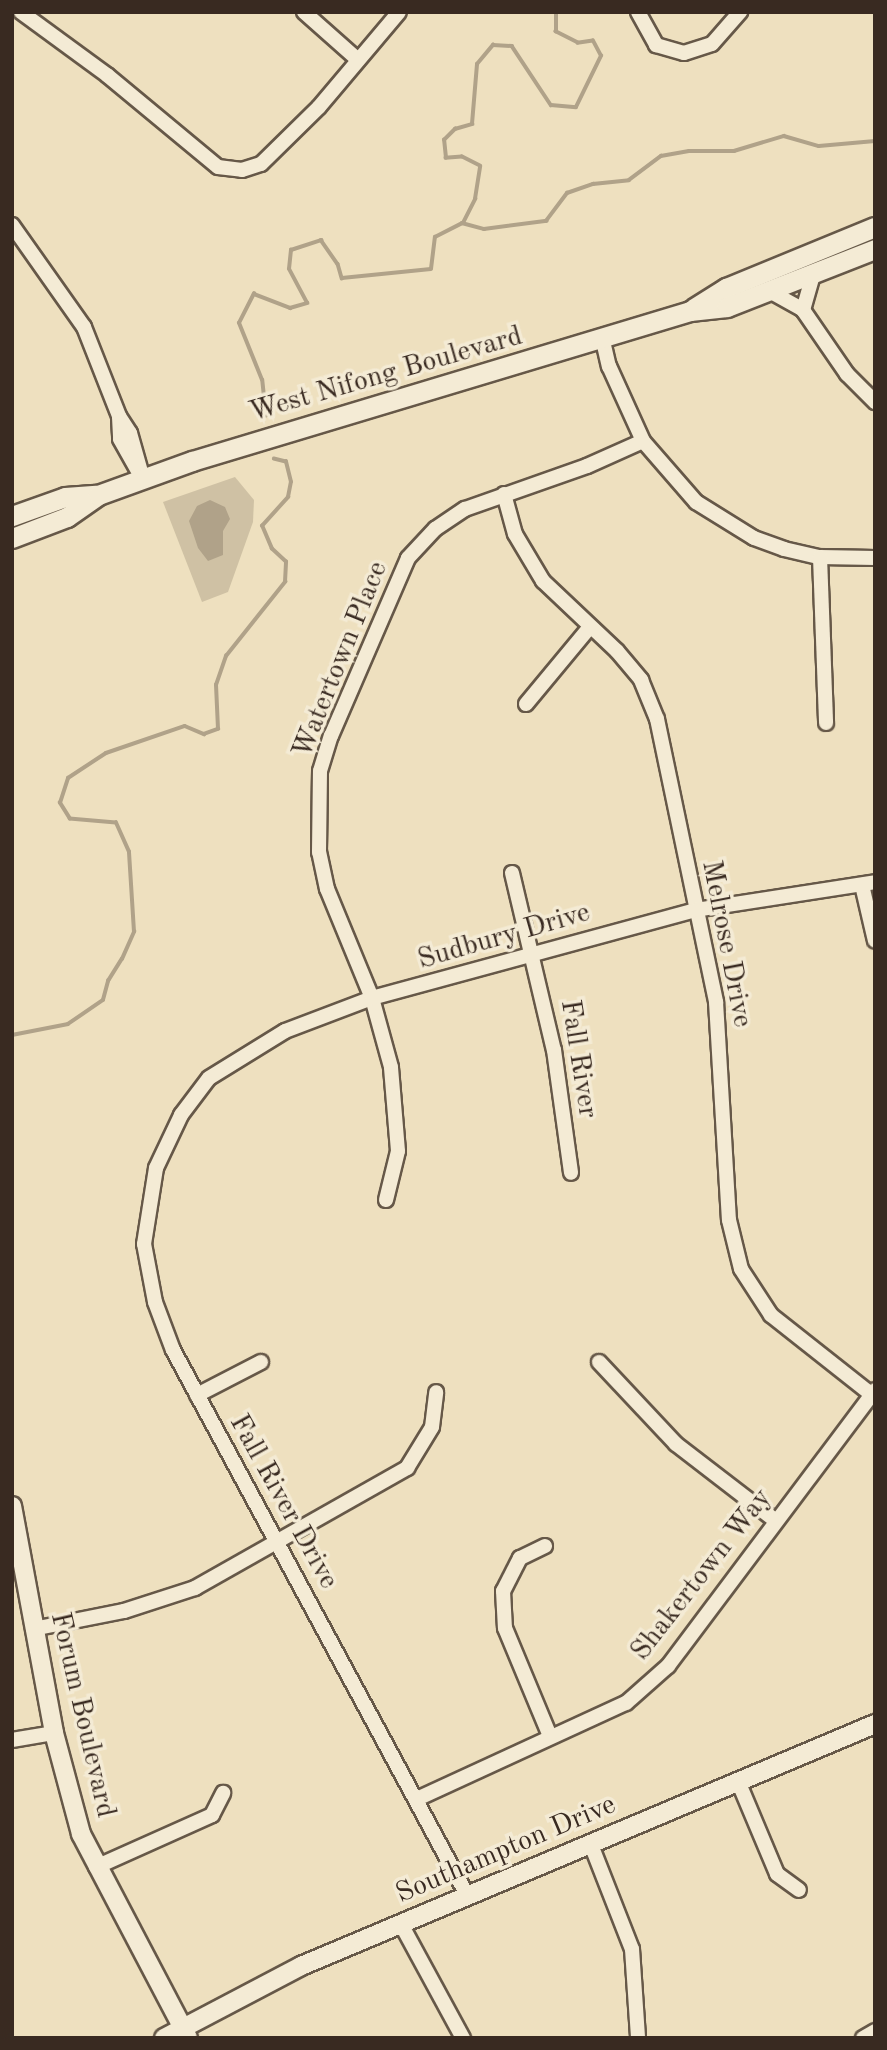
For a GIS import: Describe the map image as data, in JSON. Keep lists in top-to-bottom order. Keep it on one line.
{"streets":{"main road":["West Nifong Boulevard"],"street":["Watertown Place","Sudbury Drive","Melrose Drive","Fall River","Fall River Drive","Shakertown Way","Forum Boulevard","Southampton Drive"]},"crossings":[["Watertown Place","Sudbury Drive"],["Watertown Place","Melrose Drive"],["Sudbury Drive","Melrose Drive"],["Sudbury Drive","Fall River"],["Sudbury Drive","Fall River Drive"],["Melrose Drive","Shakertown Way"],["Fall River Drive","Shakertown Way"],["Fall River Drive","Southampton Drive"],["Forum Boulevard","Southampton Drive"]]}
